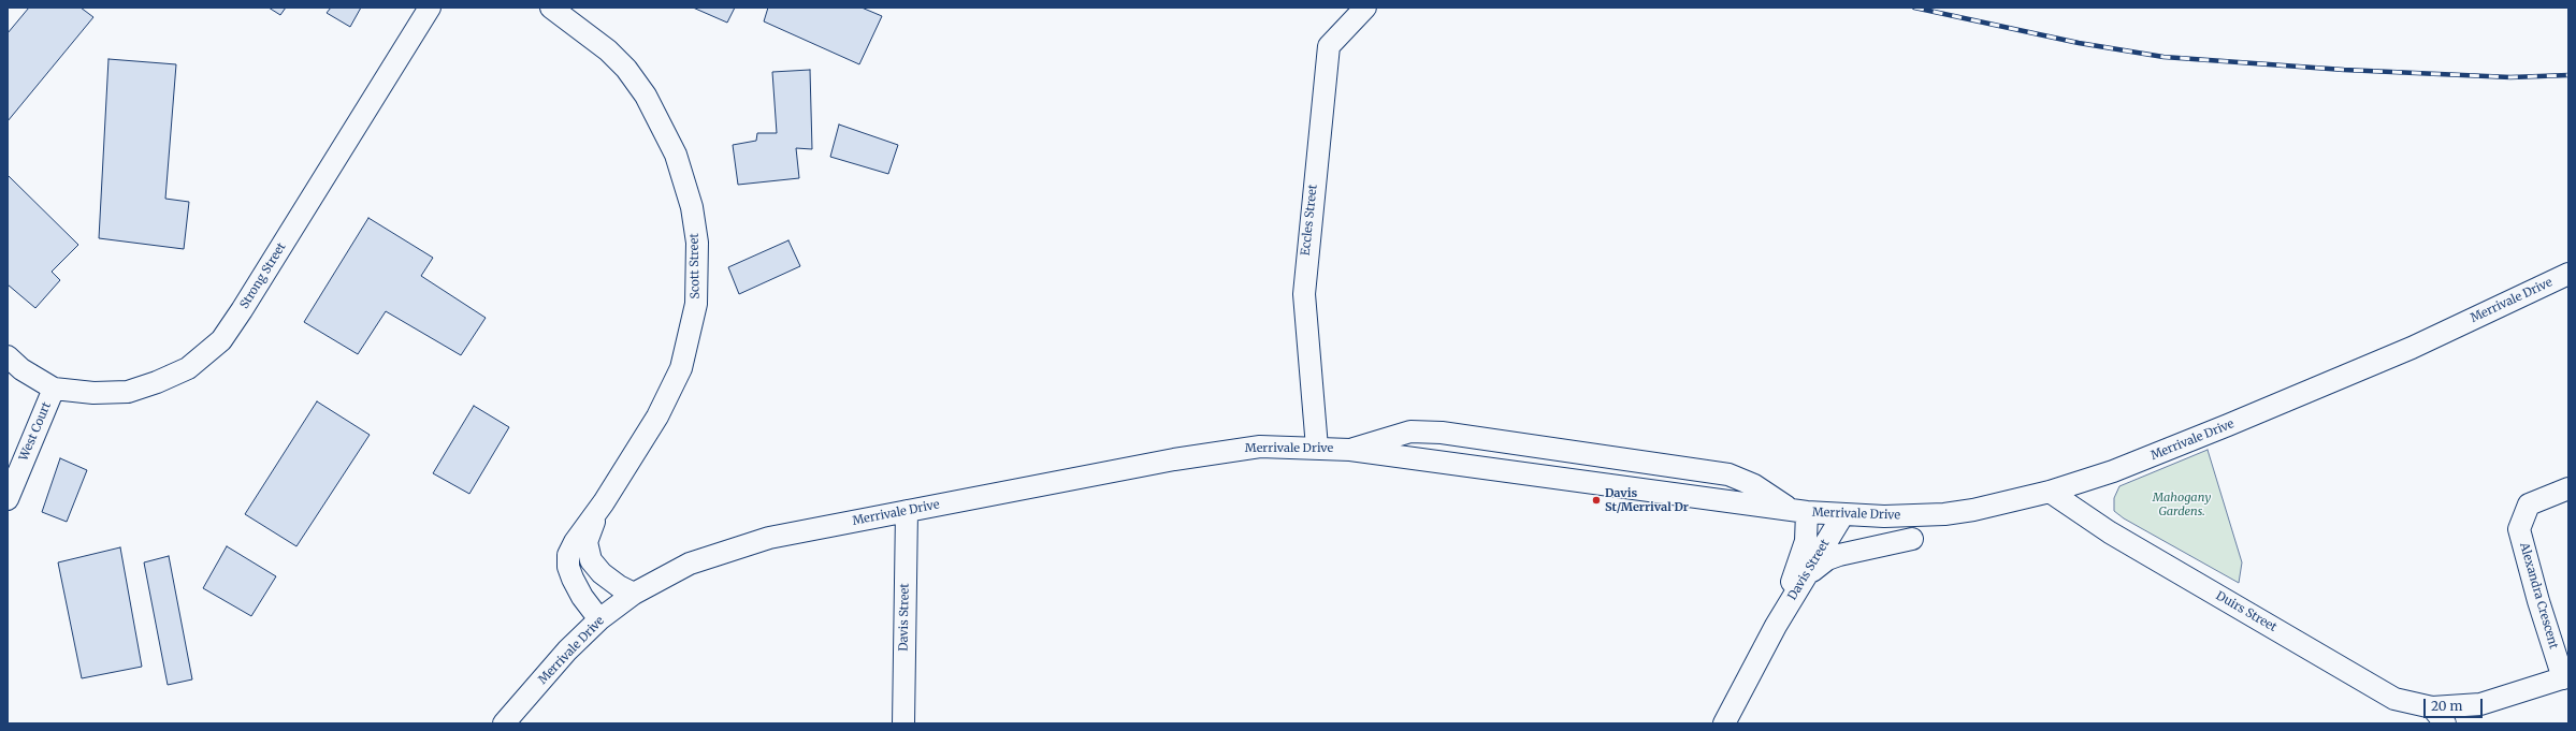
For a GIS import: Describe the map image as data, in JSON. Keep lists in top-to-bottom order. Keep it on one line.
{"streets":{"street":["Eccles Street","Scott Street","Strong Street","Merrivale Drive","West Court","Davis Street","Alexandra Crescent","Duirs Street"]},"crossings":[["Eccles Street","Merrivale Drive"],["Scott Street","Merrivale Drive"],["Strong Street","West Court"],["Merrivale Drive","Davis Street"],["Merrivale Drive","Duirs Street"],["Alexandra Crescent","Duirs Street"]],"parks":["Mahogany Gardens."],"places":["Davis St/Merrival Dr"],"scale_bar":"20 m"}
